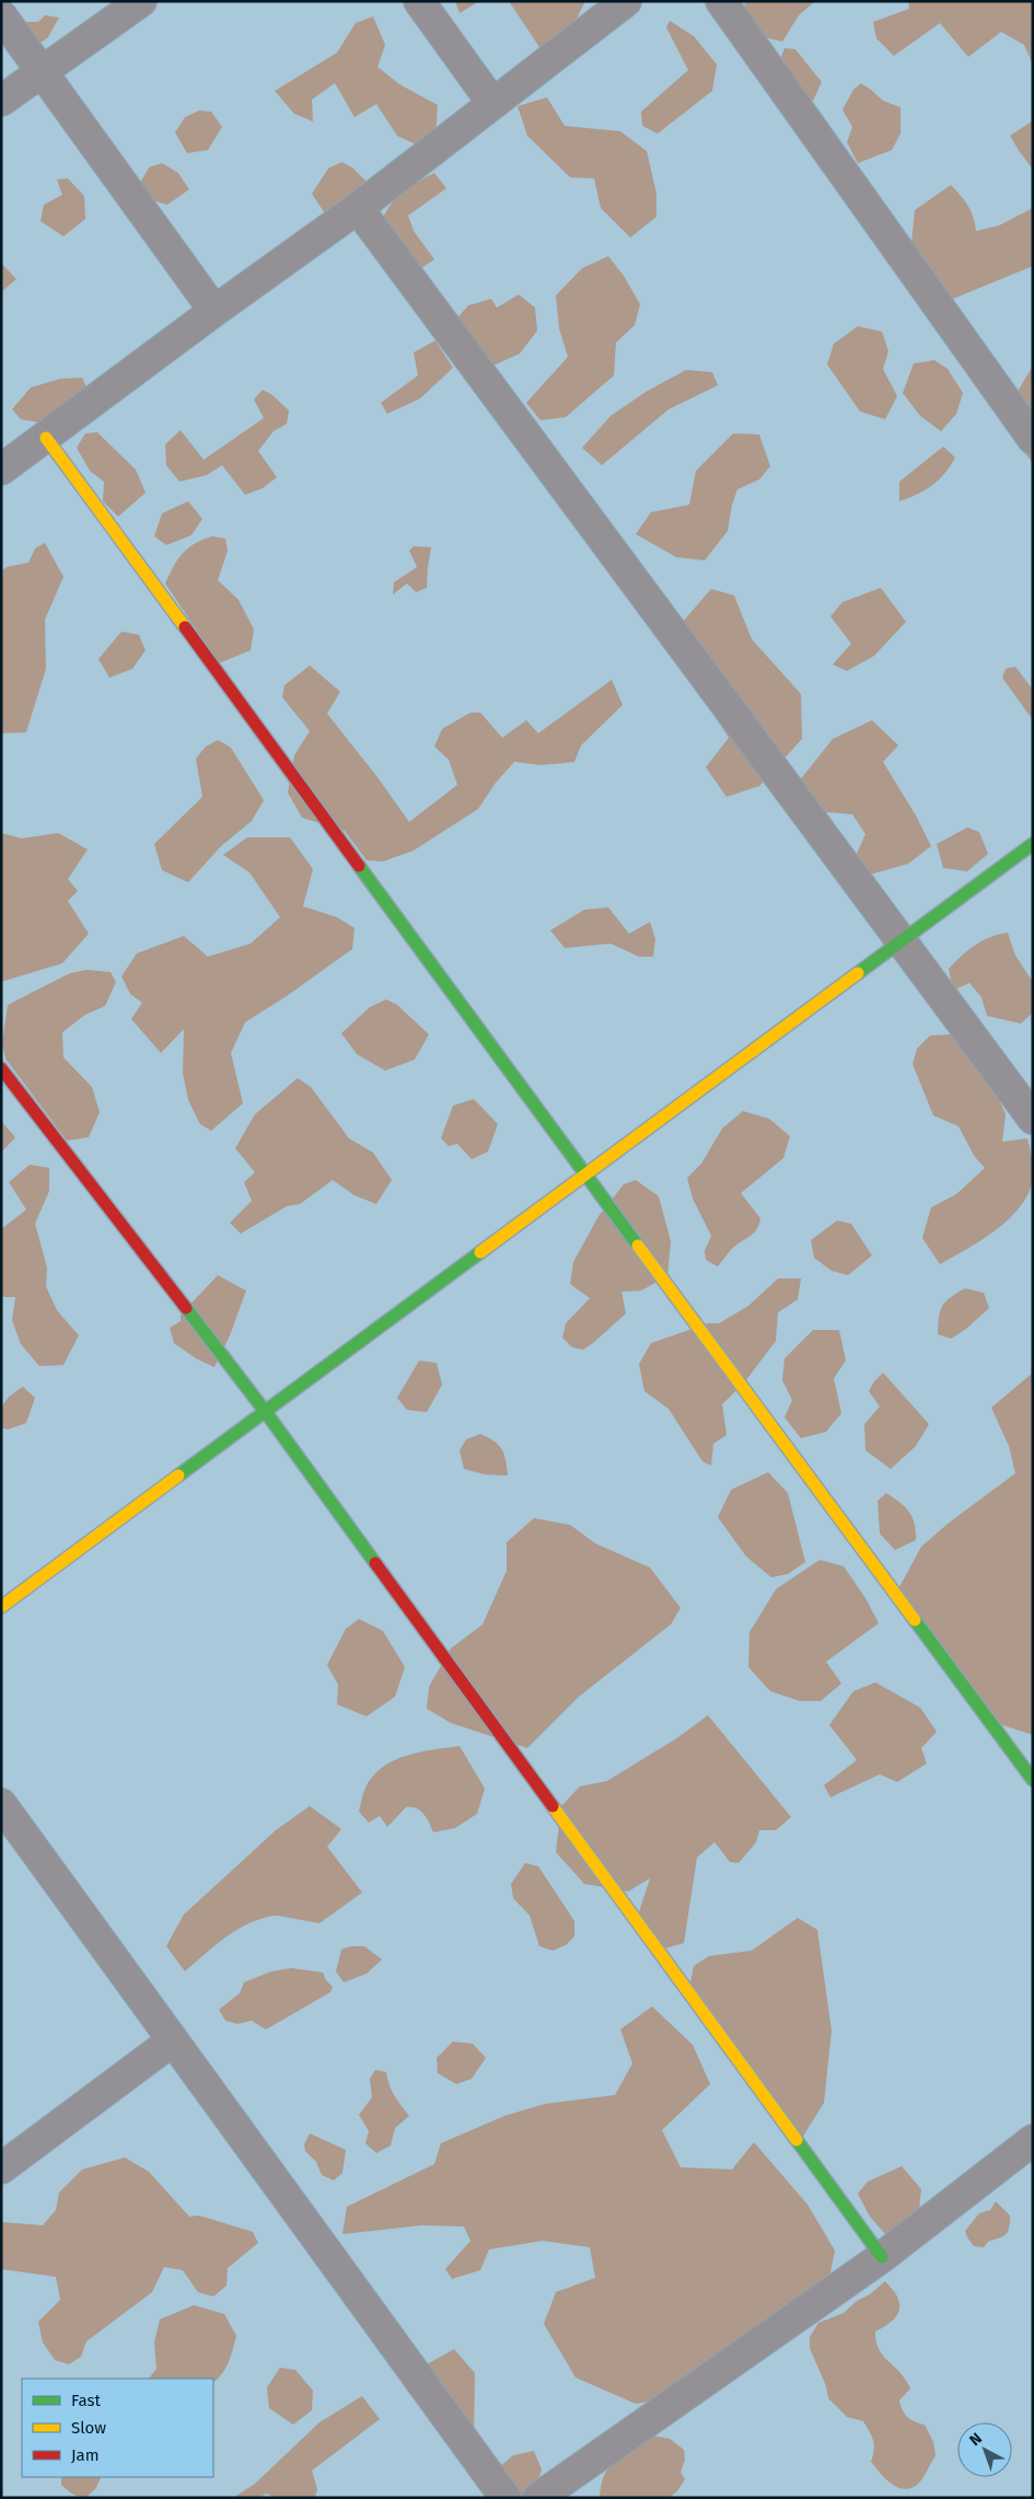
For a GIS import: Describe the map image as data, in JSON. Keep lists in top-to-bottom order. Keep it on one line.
{"legend":["Fast","Slow","Jam"],"north":"top left"}
